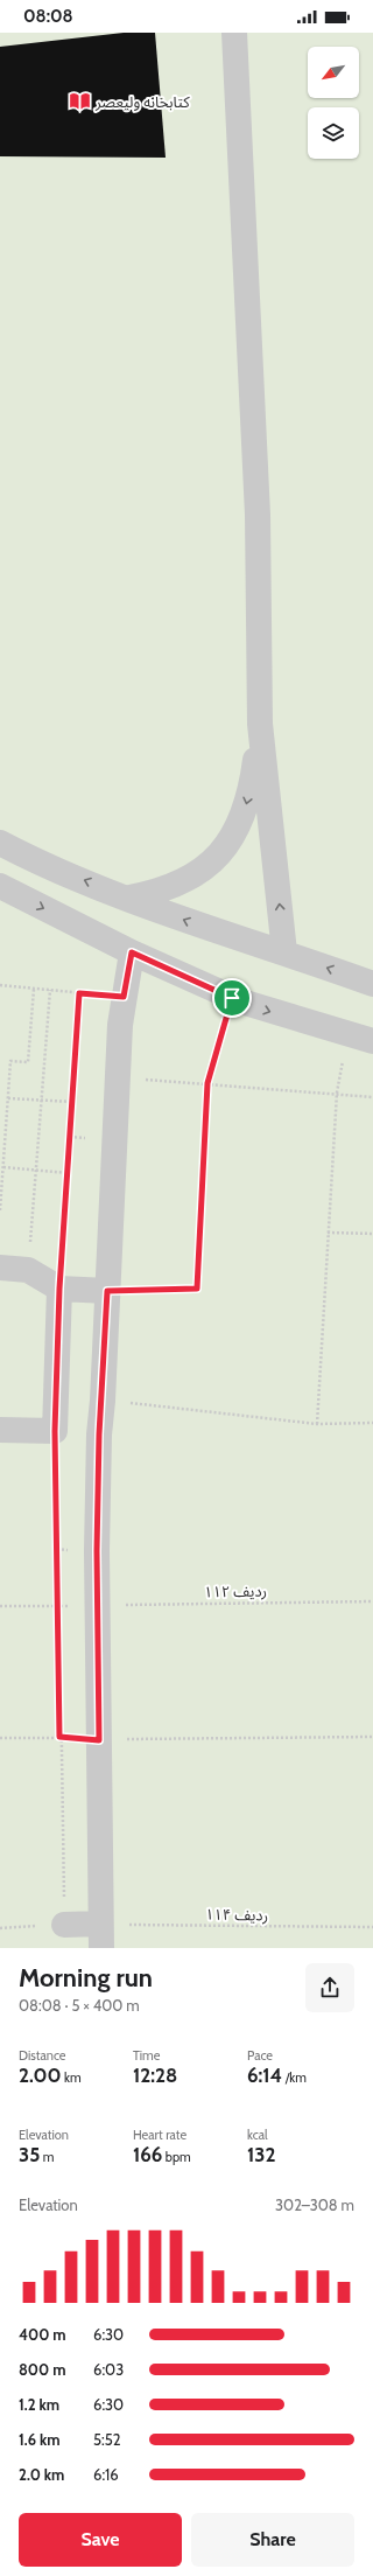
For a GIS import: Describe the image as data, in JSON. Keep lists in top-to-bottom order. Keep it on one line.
{"streets":{"path":["ردیف ۱۱۲","ردیف ۱۱۴"]},"places":{"library":["کتابخانه ولیعصر"]},"north":"bottom left","page":{"status":"08:08","heading":["Morning run","08:08 · 5 × 400 m"],"stats":[["Distance","2.00 km"],["Time","12:28"],["Pace","6:14 /km"],["Elevation","35 m"],["Heart rate","166 bpm"],["kcal","132"]],"chart":["Elevation","302–308 m"],"list":[{"name":"400 m","note":"6:30"},{"name":"800 m","note":"6:03"},{"name":"1.2 km","note":"6:30"},{"name":"1.6 km","note":"5:52"},{"name":"2.0 km","note":"6:16"}],"buttons":["Save","Share"]}}
